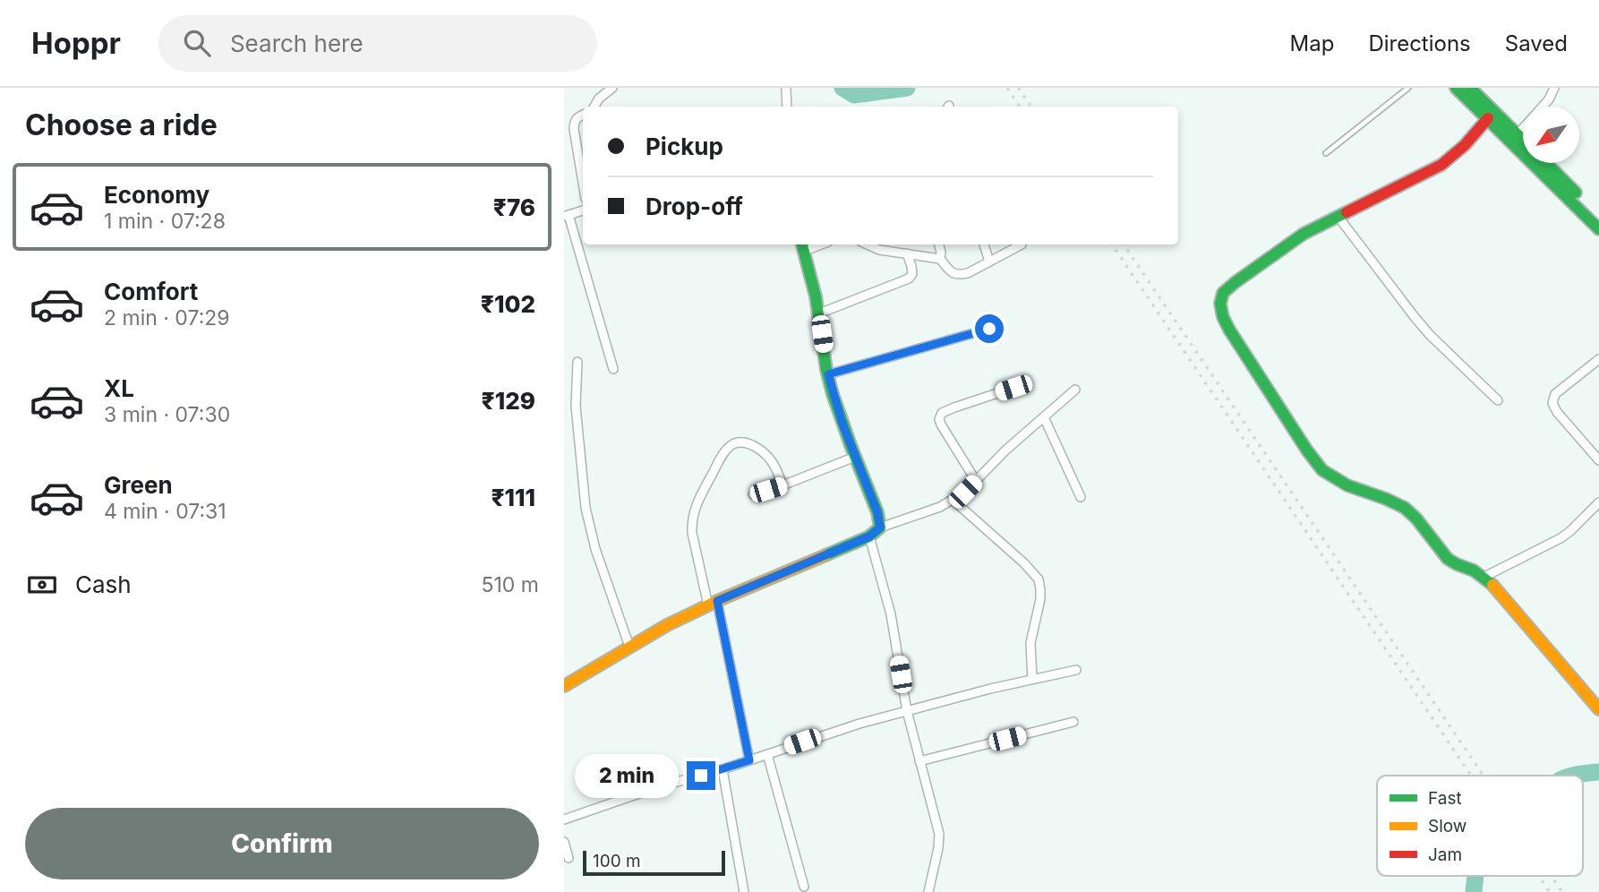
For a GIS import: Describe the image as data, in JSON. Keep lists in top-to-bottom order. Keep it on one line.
{"legend":["Fast","Slow","Jam"],"scale_bar":"100 m","north":"bottom left","page":{"header":"Hoppr","search":"Search here","nav":["Map","Directions","Saved"],"heading":"Choose a ride","banner":["Pickup","Drop-off"],"list":[{"name":"Economy","note":"1 min · 07:28","value":"₹76"},{"name":"Comfort","note":"2 min · 07:29","value":"₹102"},{"name":"XL","note":"3 min · 07:30","value":"₹129"},{"name":"Green","note":"4 min · 07:31","value":"₹111"}],"pay":["Cash","510 m"],"bubble":"2 min","buttons":"Confirm","scale":"100 m"}}
